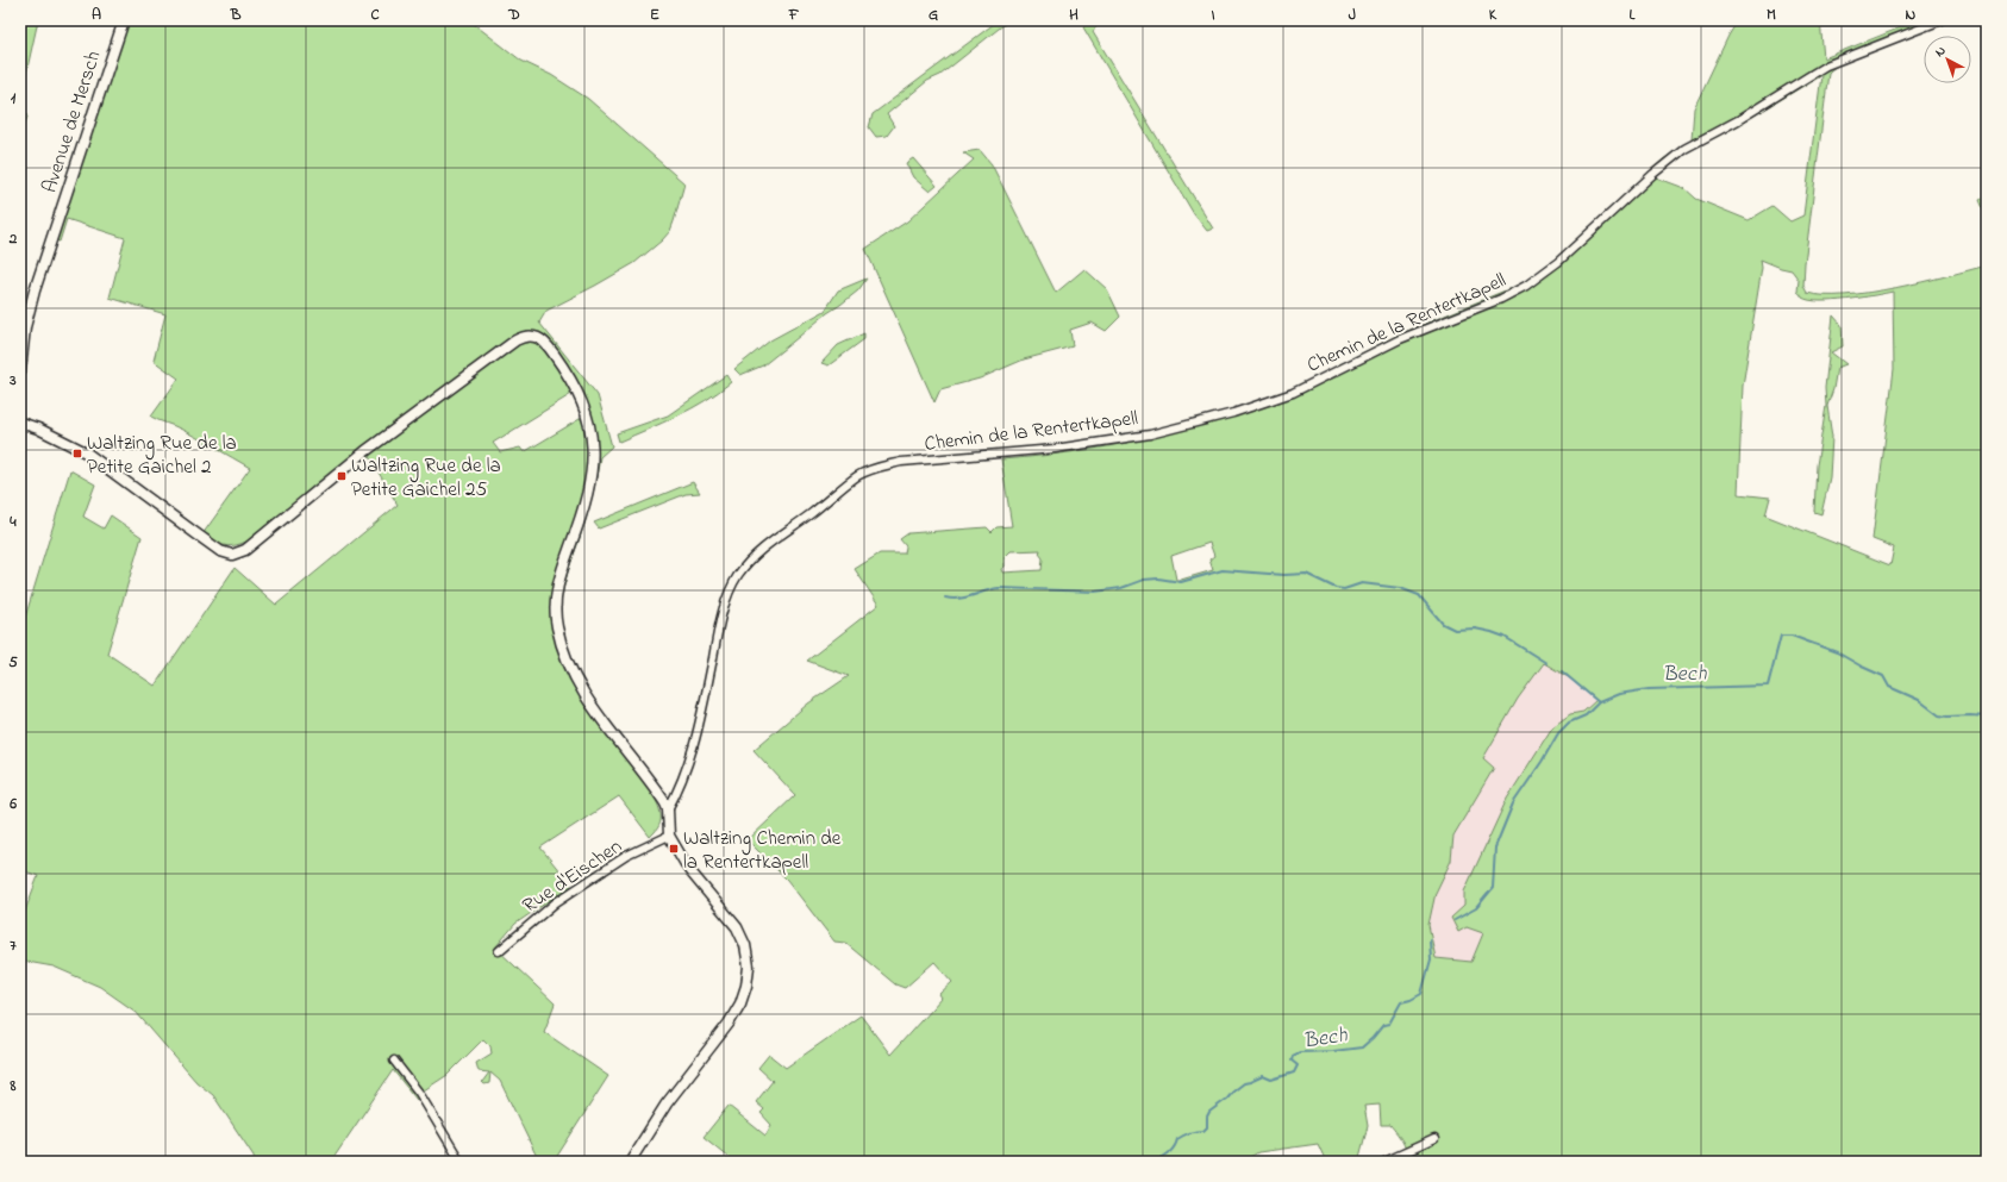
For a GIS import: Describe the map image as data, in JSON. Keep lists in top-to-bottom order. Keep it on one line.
{"streets":{"street":["Avenue de Mersch","Chemin de la Rentertkapell","Rue d'Eischen"]},"water":["Bech"],"places":{"transit":["Waltzing Rue de la Petite Gaichel 2","Waltzing Rue de la Petite Gaichel 25","Waltzing Chemin de la Rentertkapell"]},"north":"top left","grid":{"columns":["A","B","C","D","E","F","G","H","I","J","K","L","M","N"],"rows":["1","2","3","4","5","6","7","8"]}}
